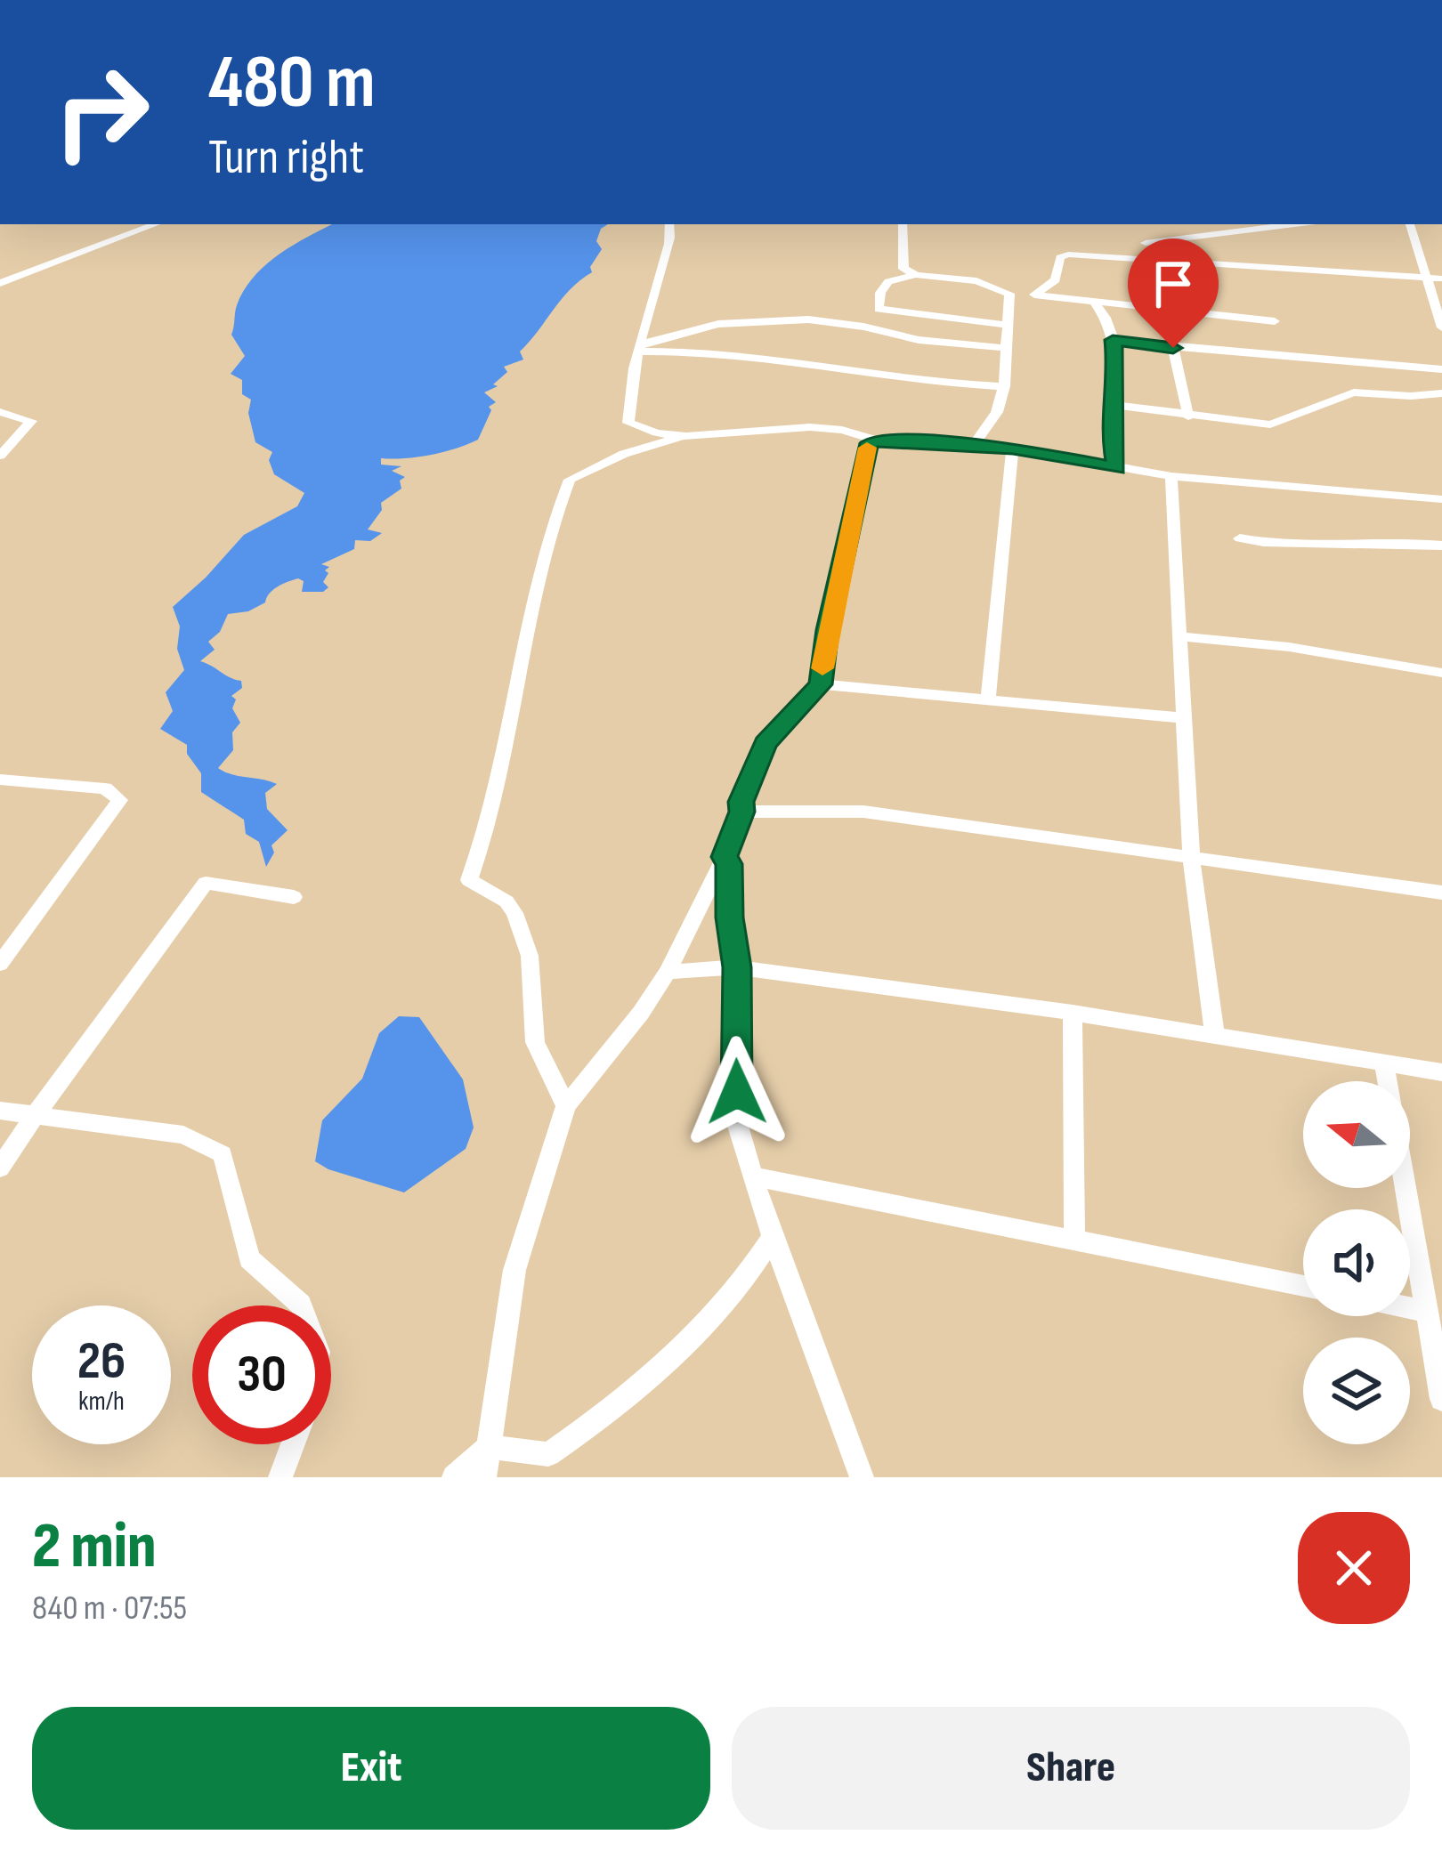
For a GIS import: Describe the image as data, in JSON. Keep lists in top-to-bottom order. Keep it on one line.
{"north":"left","page":{"turn":["480 m","Turn right"],"speed":"26 km/h","limit":"30","heading":["2 min","840 m · 07:55"],"buttons":["Exit","Share"]}}
